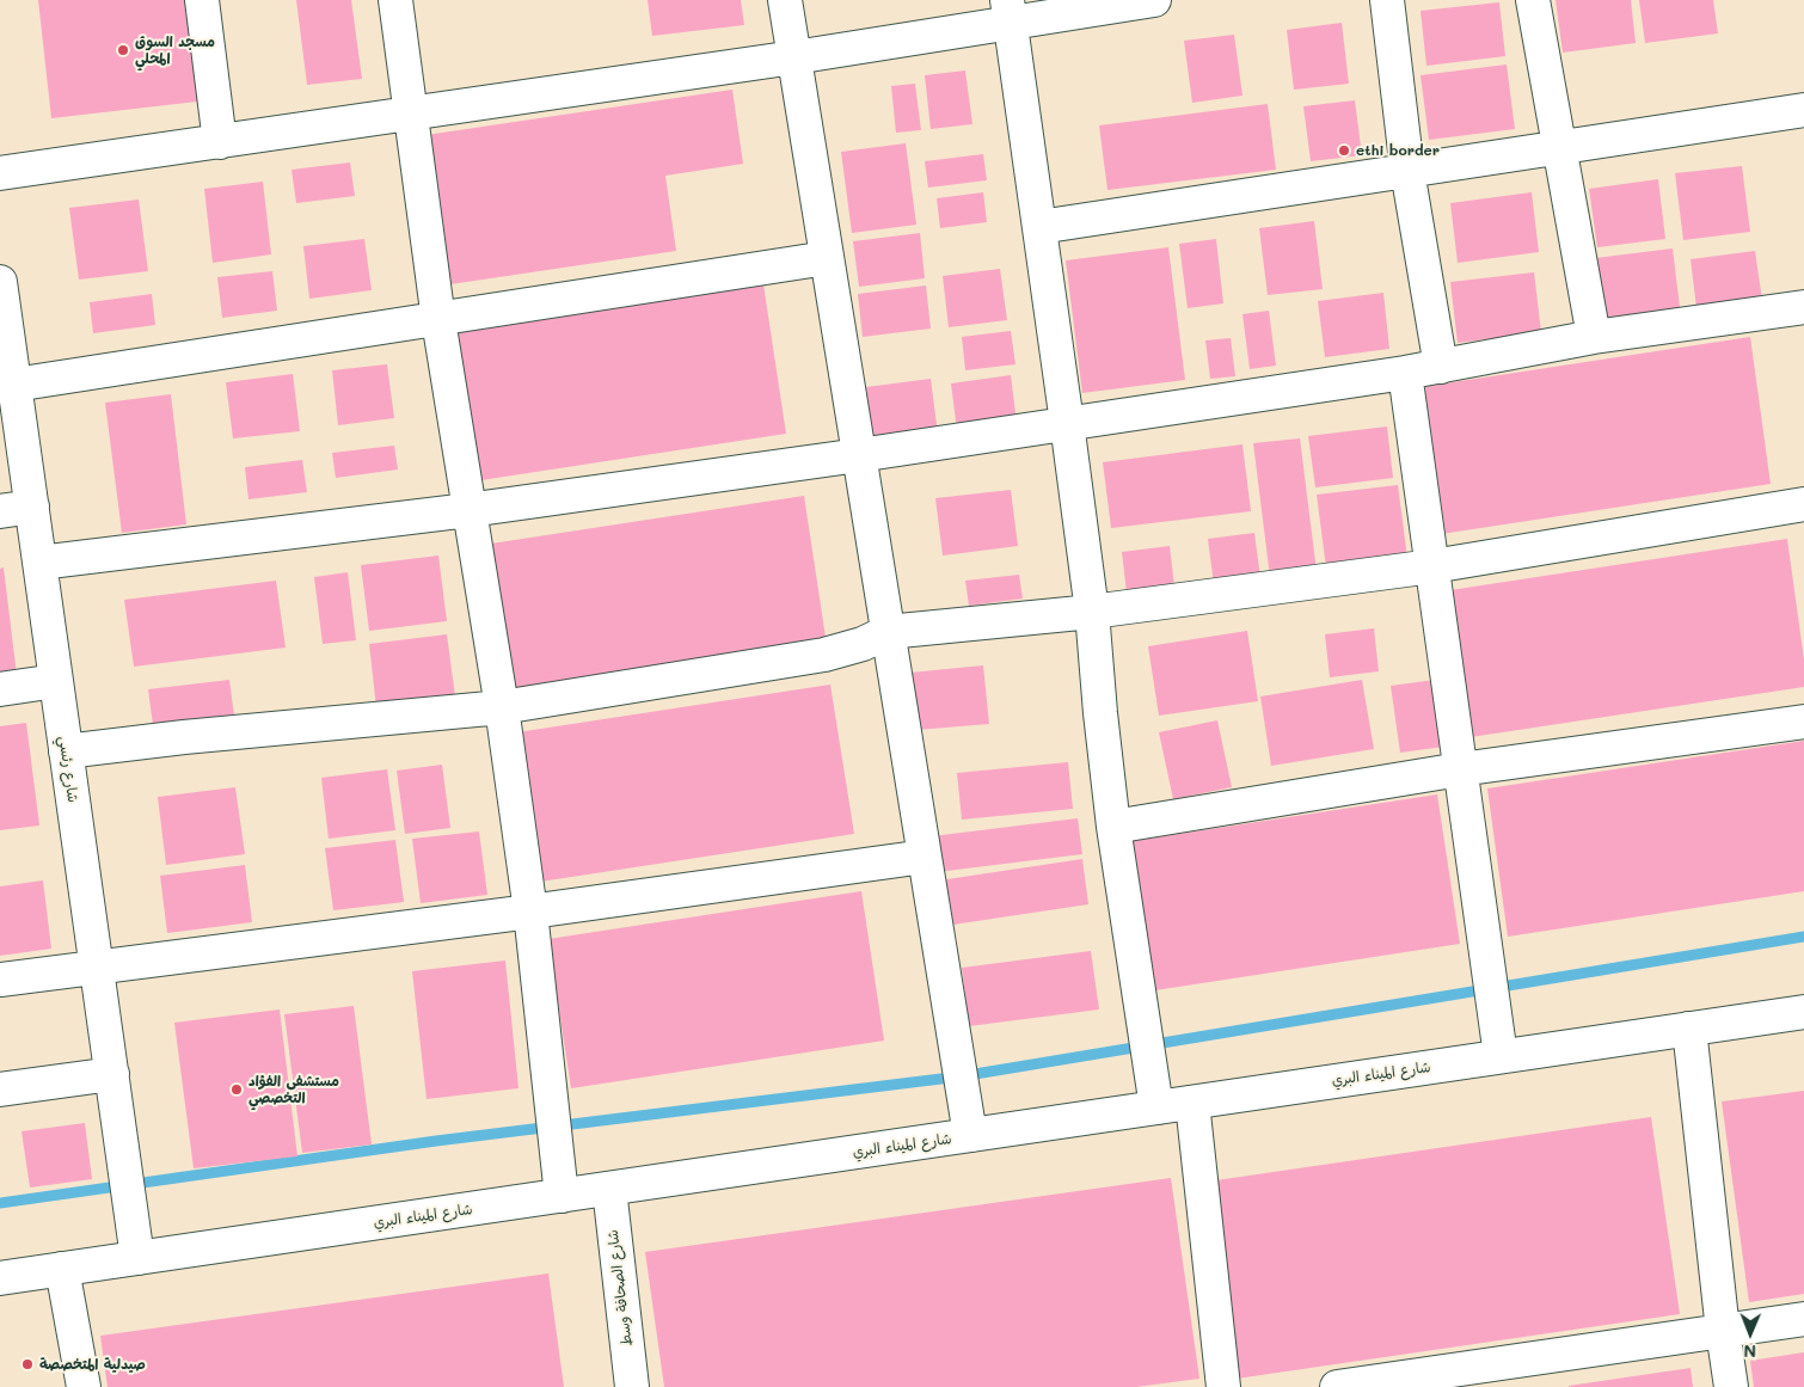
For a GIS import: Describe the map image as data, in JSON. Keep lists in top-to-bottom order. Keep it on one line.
{"streets":{"main road":["شارع رئسي","شارع الميناء البري","شارع الصحافة وسط"]},"crossings":[["شارع رئسي","شارع الميناء البري"],["شارع الميناء البري","شارع الصحافة وسط"]],"places":["مسجد السوق المحلي","ethi border","مستشفى الفؤاد التخصصي","صيدلية المتخصصة"],"north":"bottom"}
